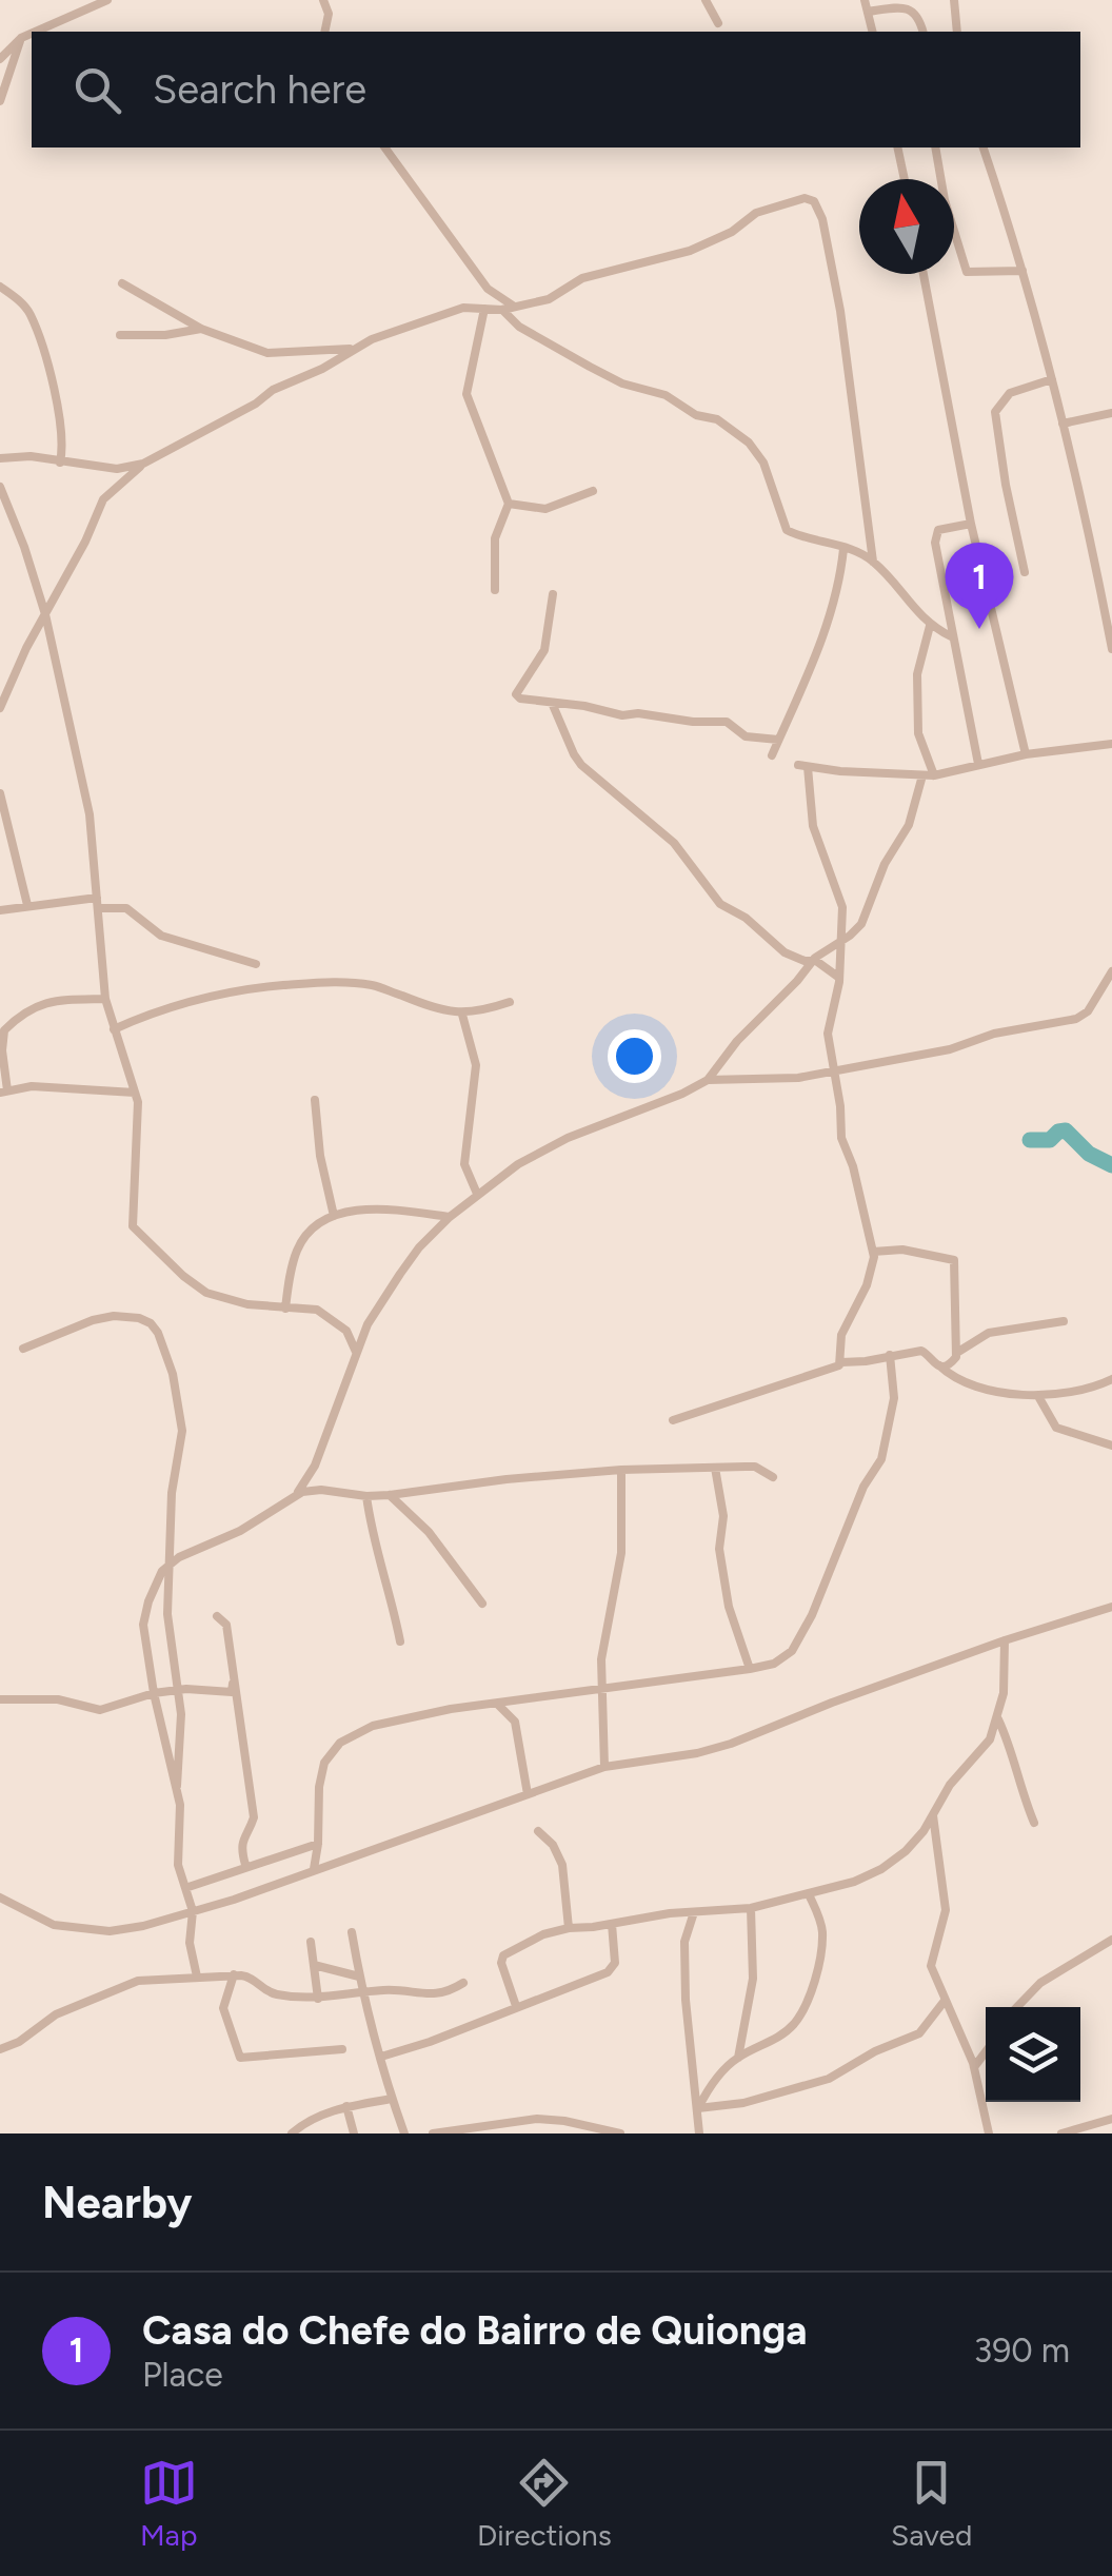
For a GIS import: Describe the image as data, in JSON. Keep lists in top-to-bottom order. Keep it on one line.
{"north":"top","page":{"search":"Search here","pins":"1","heading":"Nearby","list":[{"mark":"1","name":"Casa do Chefe do Bairro de Quionga","note":"Place","value":"390 m"}],"nav":["Map","Directions","Saved"]}}
